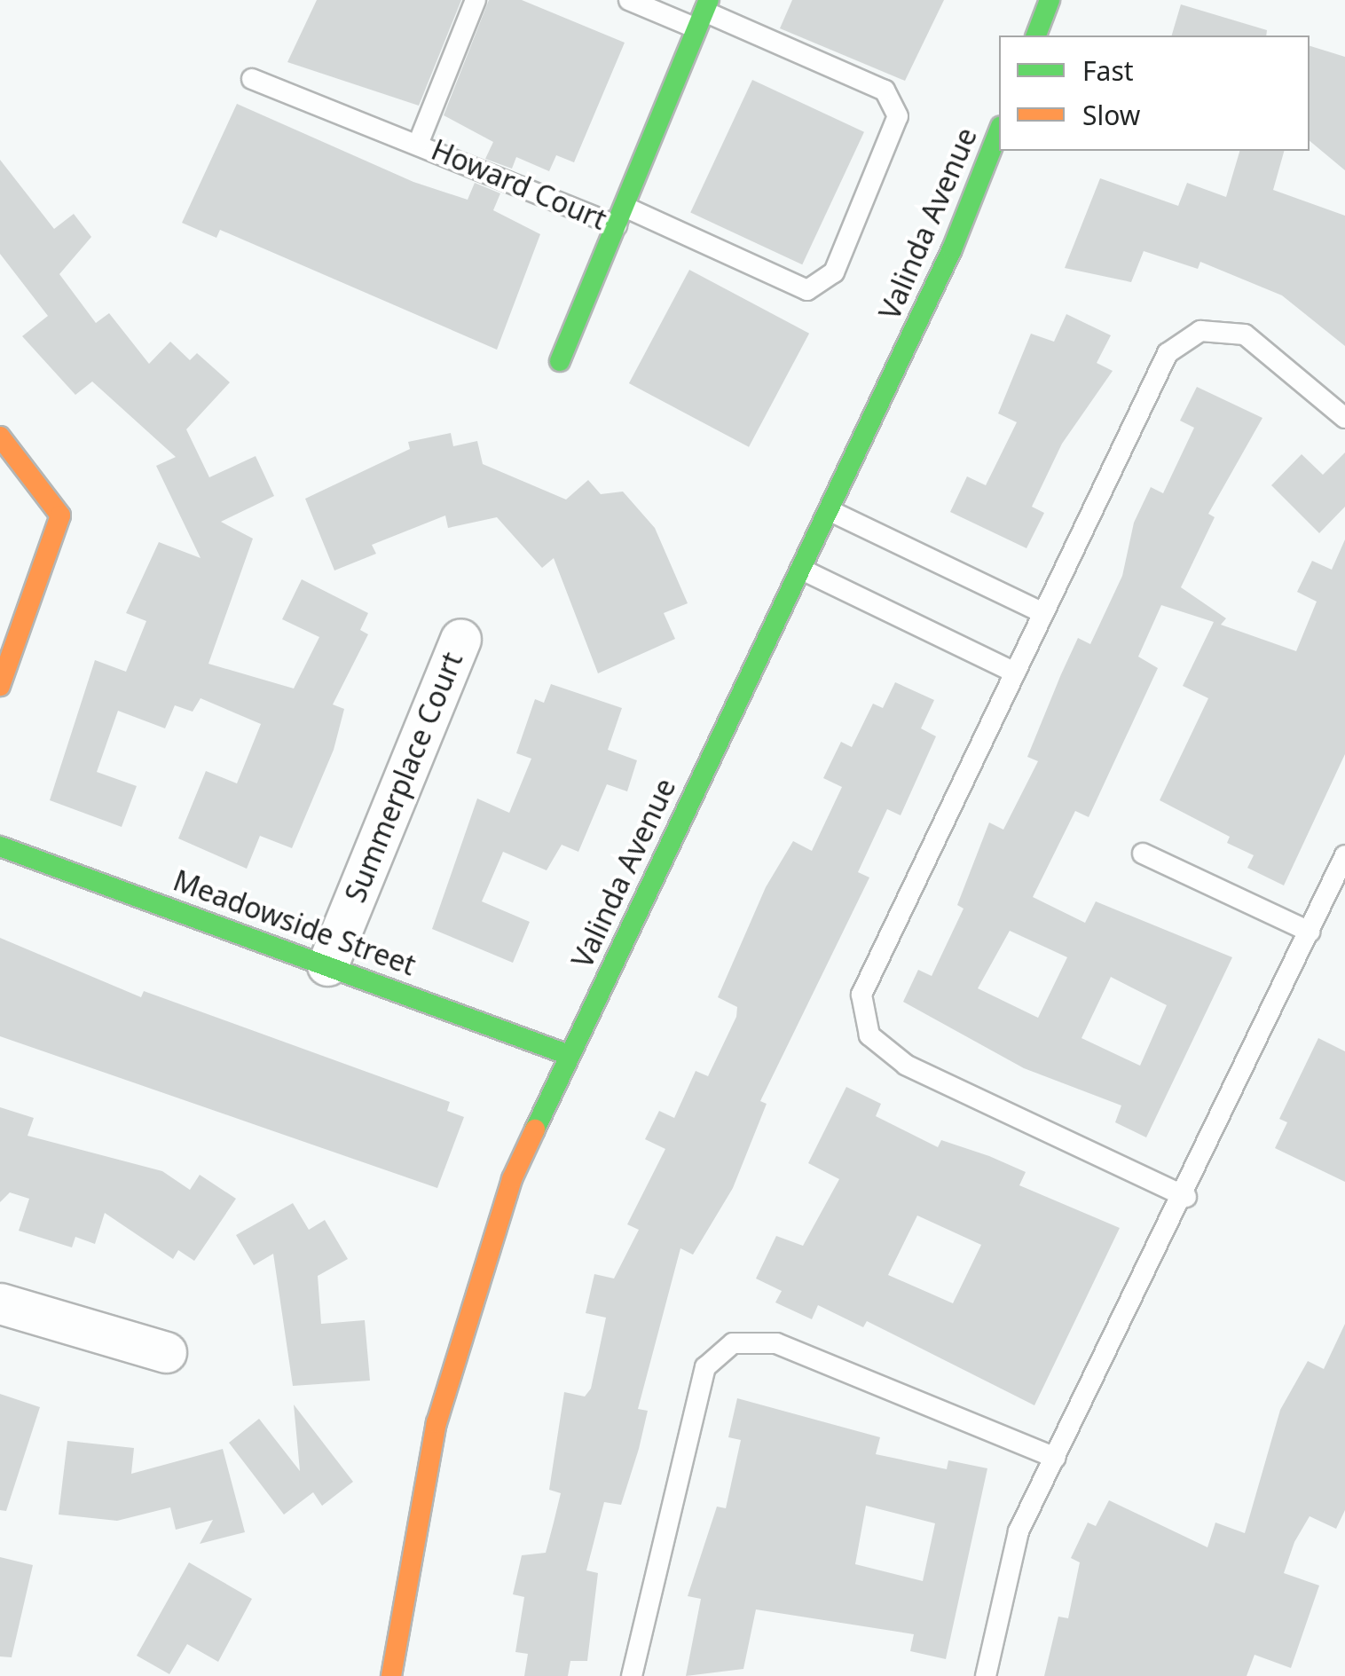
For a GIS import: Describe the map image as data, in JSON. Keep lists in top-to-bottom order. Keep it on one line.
{"streets":{"main road":["Valinda Avenue","Meadowside Street"],"street":["Summerplace Court"],"lane":["Howard Court"]},"crossings":[["Valinda Avenue","Meadowside Street"],["Summerplace Court","Meadowside Street"]],"legend":["Fast","Slow"]}
